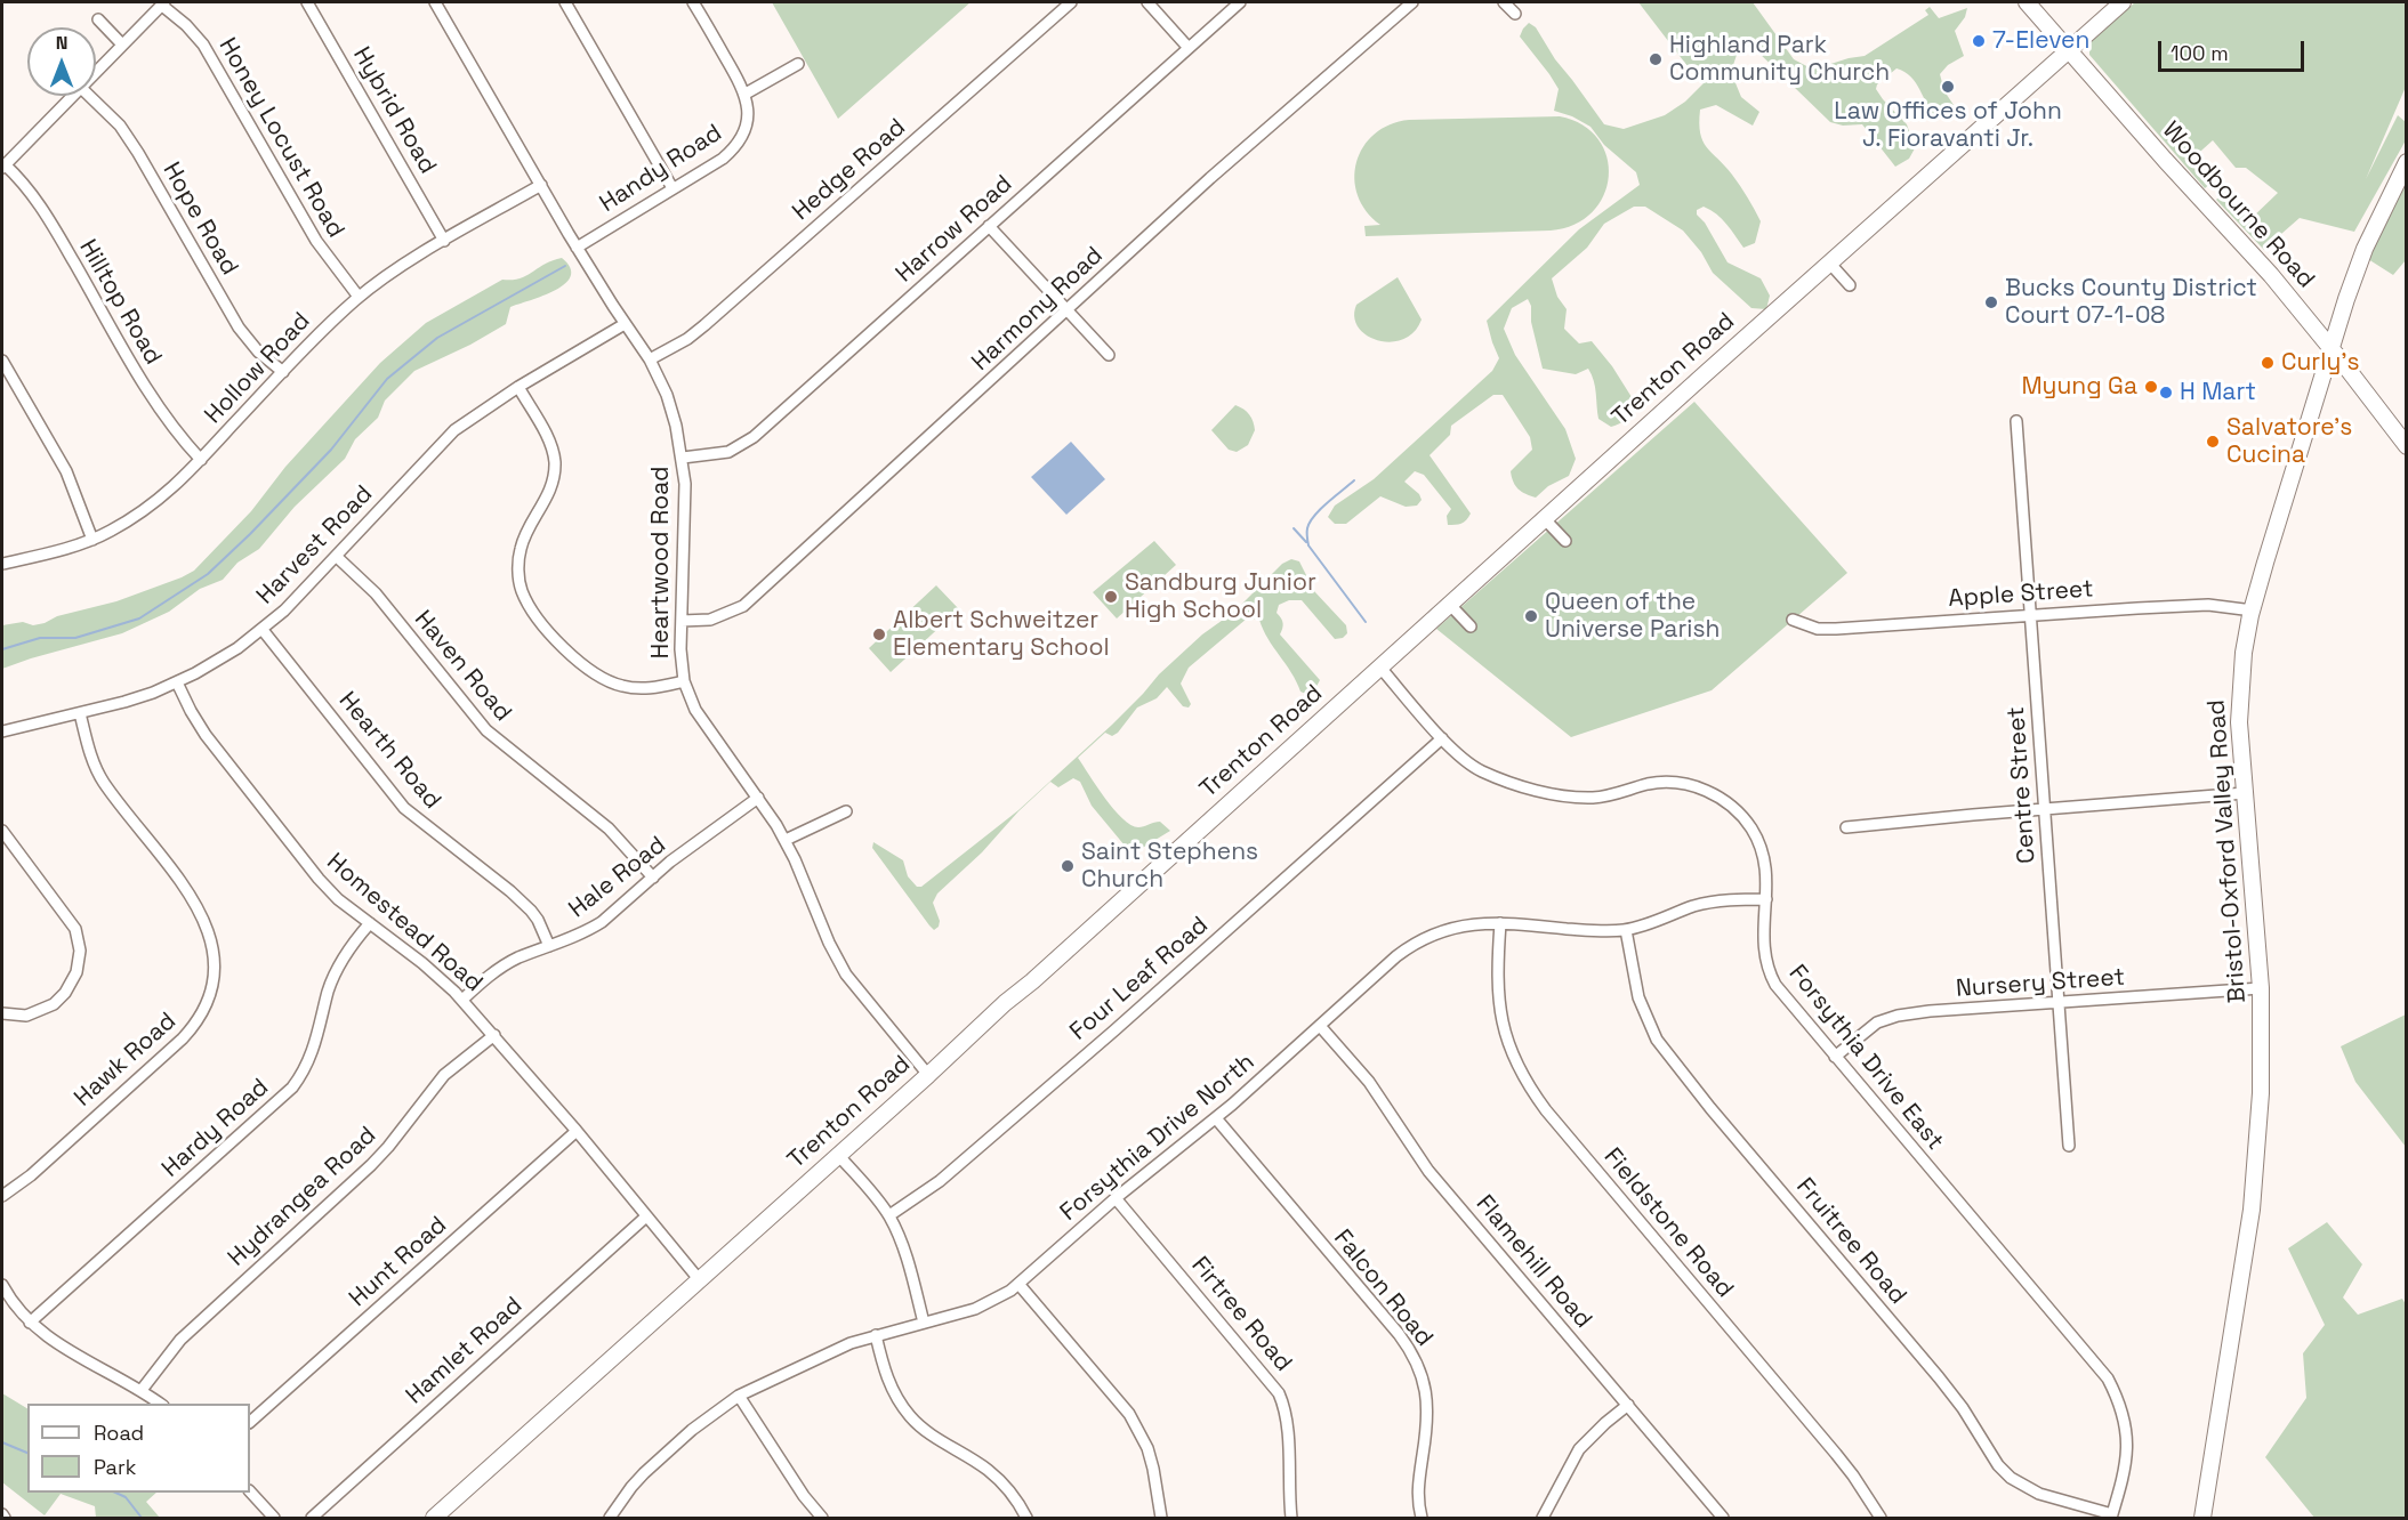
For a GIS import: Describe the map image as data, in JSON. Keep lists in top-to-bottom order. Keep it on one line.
{"streets":{"main road":["Woodbourne Road","Trenton Road","Bristol-Oxford Valley Road"],"street":["Hybrid Road","Honey Locust Road","Handy Road","Hedge Road","Hope Road","Harrow Road","Hilltop Road","Harmony Road","Hollow Road","Harvest Road","Heartwood Road","Apple Street","Haven Road","Hearth Road","Centre Street","Hale Road","Homestead Road","Four Leaf Road","Nursery Street","Forsythia Drive East","Hawk Road","Hardy Road","Forsythia Drive North","Hydrangea Road","Fieldstone Road","Fruitree Road","Hunt Road","Flamehill Road","Falcon Road","Firtree Road","Hamlet Road"]},"crossings":[["Hybrid Road","Hollow Road"],["Honey Locust Road","Hollow Road"],["Handy Road","Heartwood Road"],["Hedge Road","Heartwood Road"],["Woodbourne Road","Trenton Road"],["Woodbourne Road","Bristol-Oxford Valley Road"],["Hope Road","Hollow Road"],["Harrow Road","Heartwood Road"],["Hilltop Road","Hollow Road"],["Harmony Road","Heartwood Road"],["Hollow Road","Heartwood Road"],["Trenton Road","Heartwood Road"],["Trenton Road","Homestead Road"],["Trenton Road","Forsythia Drive East"],["Harvest Road","Heartwood Road"],["Harvest Road","Haven Road"],["Harvest Road","Hearth Road"],["Harvest Road","Homestead Road"],["Harvest Road","Hawk Road"],["Heartwood Road","Hale Road"],["Apple Street","Centre Street"],["Apple Street","Bristol-Oxford Valley Road"],["Haven Road","Hale Road"],["Hearth Road","Hale Road"],["Centre Street","Nursery Street"],["Bristol-Oxford Valley Road","Nursery Street"],["Hale Road","Homestead Road"],["Homestead Road","Hardy Road"],["Homestead Road","Hydrangea Road"],["Homestead Road","Hunt Road"],["Homestead Road","Hamlet Road"],["Four Leaf Road","Forsythia Drive East"],["Nursery Street","Forsythia Drive East"],["Forsythia Drive East","Forsythia Drive North"],["Forsythia Drive East","Fruitree Road"],["Forsythia Drive North","Fieldstone Road"],["Forsythia Drive North","Fruitree Road"],["Forsythia Drive North","Flamehill Road"],["Forsythia Drive North","Falcon Road"],["Forsythia Drive North","Firtree Road"]],"places":["7-Eleven","Highland Park Community Church","Law Offices of John J. Fioravanti Jr.","Bucks County District Court 07-1-08","Curly's","Myung Ga","H Mart","Salvatore's Cucina","Sandburg Junior High School","Queen of the Universe Parish","Albert Schweitzer Elementary School","Saint Stephens Church"],"legend":["Road","Park"],"scale_bar":"100 m","north":"top"}
